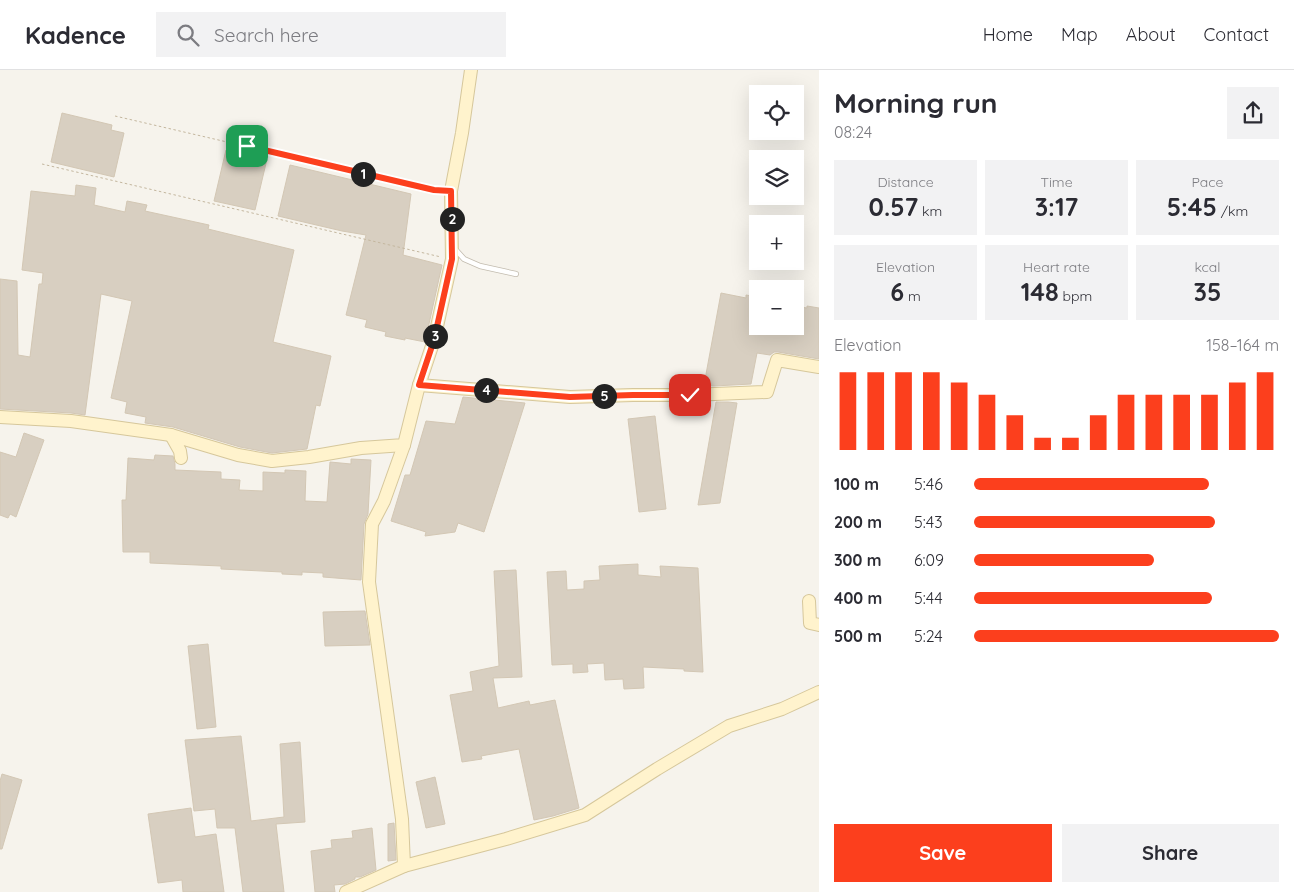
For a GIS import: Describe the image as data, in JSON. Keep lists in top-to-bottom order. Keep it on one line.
{"page":{"header":"Kadence","search":"Search here","nav":["Home","Map","About","Contact"],"heading":["Morning run","08:24"],"map_buttons":["+","−"],"stats":[["Distance","0.57 km"],["Time","3:17"],["Pace","5:45 /km"],["Elevation","6 m"],["Heart rate","148 bpm"],["kcal","35"]],"pins":["1","2","3","4","5"],"chart":["Elevation","158–164 m"],"list":[{"name":"100 m","note":"5:46"},{"name":"200 m","note":"5:43"},{"name":"300 m","note":"6:09"},{"name":"400 m","note":"5:44"},{"name":"500 m","note":"5:24"}],"buttons":["Save","Share"]}}
